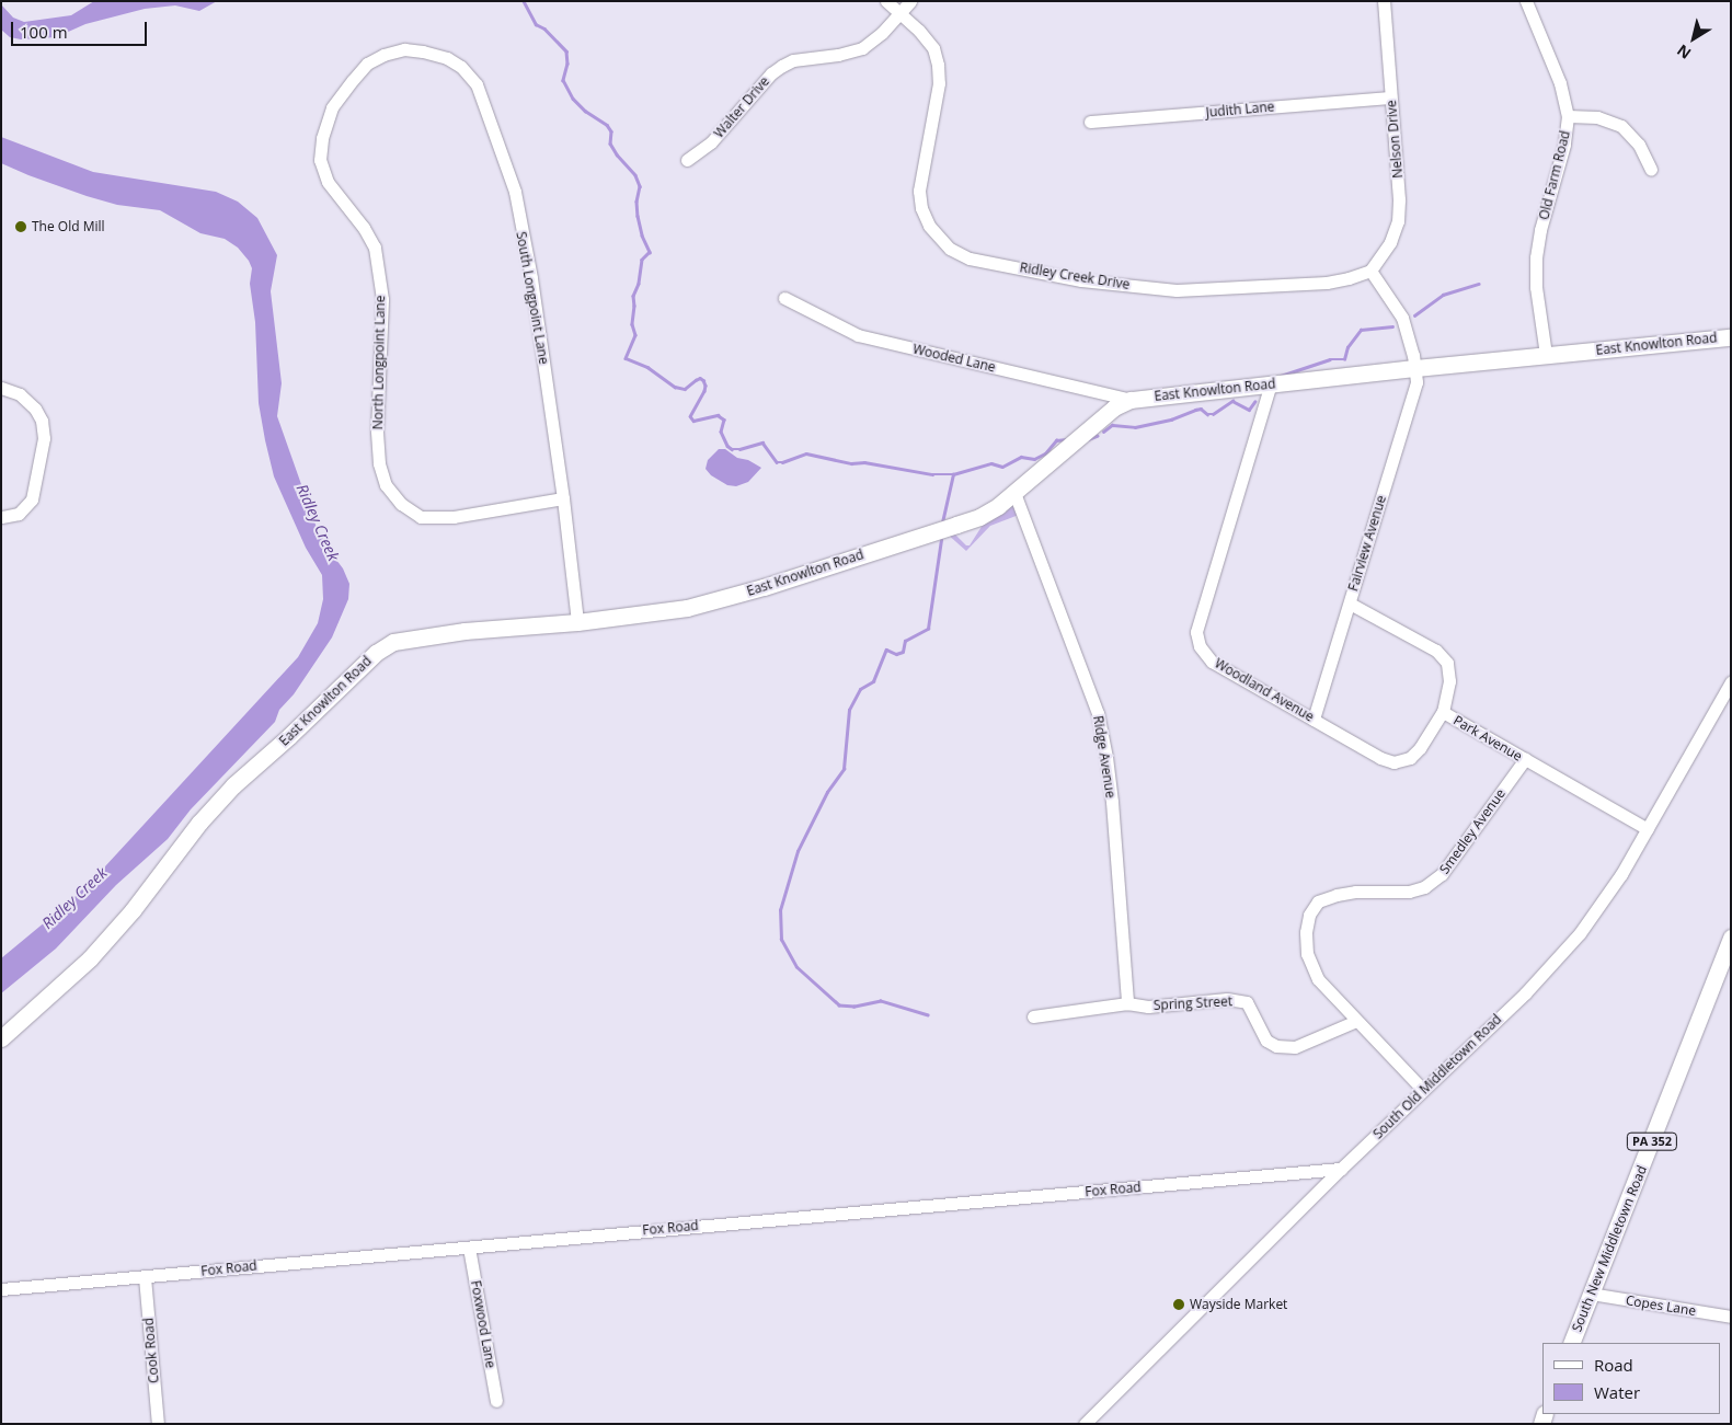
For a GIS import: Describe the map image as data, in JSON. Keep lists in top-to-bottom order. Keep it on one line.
{"streets":{"main road":["East Knowlton Road","PA 352","South New Middletown Road"],"street":["Walter Drive","Judith Lane","Nelson Drive","Old Farm Road","Ridley Creek Drive","South Longpoint Lane","Wooded Lane","North Longpoint Lane","Fairview Avenue","Woodland Avenue","Park Avenue","Ridge Avenue","Smedley Avenue","Spring Street","South Old Middletown Road","Fox Road","Copes Lane","Foxwood Lane","Cook Road"]},"crossings":[["Walter Drive","Ridley Creek Drive"],["Judith Lane","Nelson Drive"],["Nelson Drive","Ridley Creek Drive"],["Old Farm Road","East Knowlton Road"],["South Longpoint Lane","East Knowlton Road"],["South Longpoint Lane","North Longpoint Lane"],["East Knowlton Road","Wooded Lane"],["East Knowlton Road","Fairview Avenue"],["East Knowlton Road","Woodland Avenue"],["East Knowlton Road","Ridge Avenue"],["Fairview Avenue","Woodland Avenue"],["Fairview Avenue","Park Avenue"],["Woodland Avenue","Park Avenue"],["Park Avenue","Smedley Avenue"],["Park Avenue","South Old Middletown Road"],["Ridge Avenue","Spring Street"],["Smedley Avenue","Spring Street"],["Smedley Avenue","South Old Middletown Road"],["South Old Middletown Road","Fox Road"],["Fox Road","Foxwood Lane"],["Fox Road","Cook Road"],["South New Middletown Road","Copes Lane"]],"water":["Ridley Creek"],"places":["The Old Mill","Wayside Market"],"legend":["Road","Water"],"scale_bar":"100 m","north":"bottom left"}
